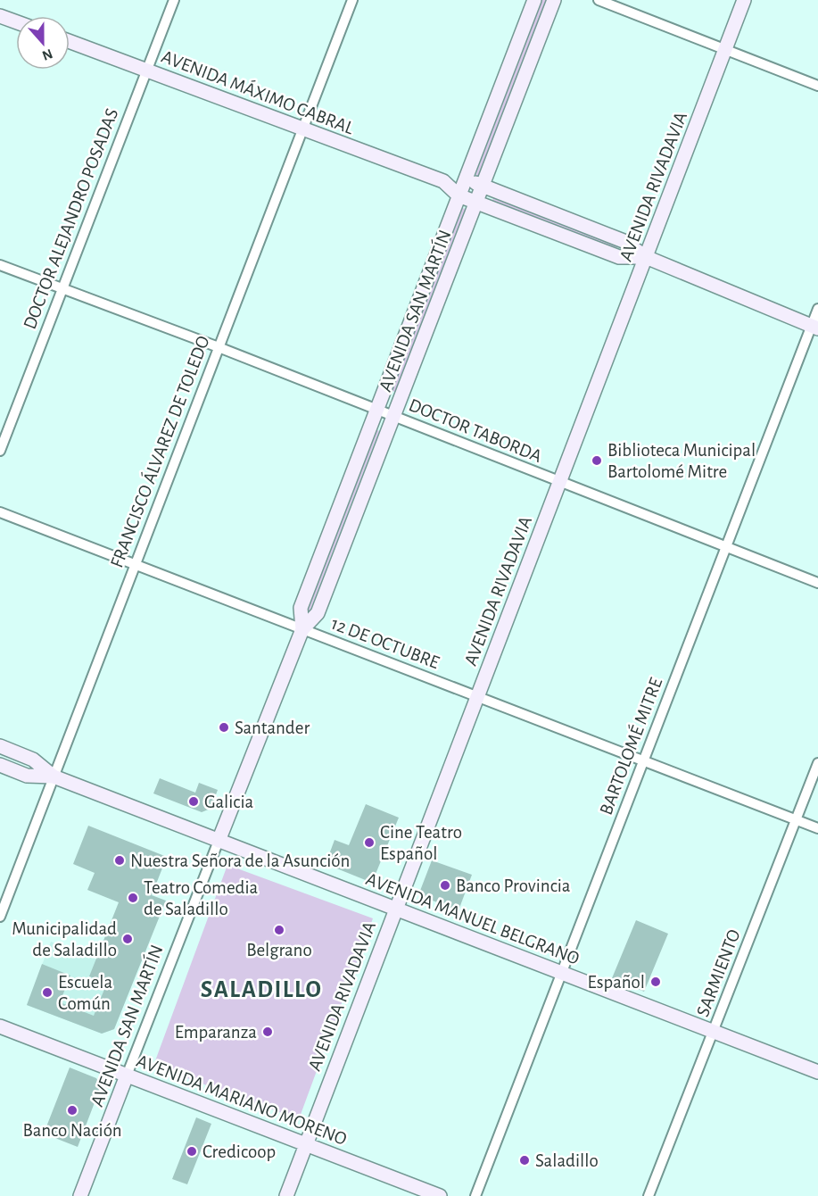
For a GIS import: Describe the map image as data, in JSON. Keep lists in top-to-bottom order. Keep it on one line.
{"streets":{"main road":["AVENIDA MÁXIMO CABRAL","AVENIDA RIVADAVIA","AVENIDA SAN MARTÍN","AVENIDA MANUEL BELGRANO","AVENIDA MARIANO MORENO"],"street":["DOCTOR ALEJANDRO POSADAS","DOCTOR TABORDA","FRANCISCO ÁLVAREZ DE TOLEDO","12 DE OCTUBRE","BARTOLOMÉ MITRE","SARMIENTO"]},"crossings":[["AVENIDA MÁXIMO CABRAL","AVENIDA RIVADAVIA"],["AVENIDA MÁXIMO CABRAL","DOCTOR ALEJANDRO POSADAS"],["AVENIDA MÁXIMO CABRAL","AVENIDA SAN MARTÍN"],["AVENIDA MÁXIMO CABRAL","FRANCISCO ÁLVAREZ DE TOLEDO"],["AVENIDA MÁXIMO CABRAL","BARTOLOMÉ MITRE"],["AVENIDA RIVADAVIA","DOCTOR TABORDA"],["AVENIDA RIVADAVIA","12 DE OCTUBRE"],["AVENIDA RIVADAVIA","AVENIDA MANUEL BELGRANO"],["AVENIDA RIVADAVIA","AVENIDA MARIANO MORENO"],["DOCTOR ALEJANDRO POSADAS","DOCTOR TABORDA"],["AVENIDA SAN MARTÍN","DOCTOR TABORDA"],["AVENIDA SAN MARTÍN","12 DE OCTUBRE"],["AVENIDA SAN MARTÍN","AVENIDA MANUEL BELGRANO"],["AVENIDA SAN MARTÍN","AVENIDA MARIANO MORENO"],["DOCTOR TABORDA","FRANCISCO ÁLVAREZ DE TOLEDO"],["DOCTOR TABORDA","BARTOLOMÉ MITRE"],["FRANCISCO ÁLVAREZ DE TOLEDO","12 DE OCTUBRE"],["FRANCISCO ÁLVAREZ DE TOLEDO","AVENIDA MANUEL BELGRANO"],["12 DE OCTUBRE","BARTOLOMÉ MITRE"],["12 DE OCTUBRE","SARMIENTO"],["BARTOLOMÉ MITRE","AVENIDA MANUEL BELGRANO"],["AVENIDA MANUEL BELGRANO","SARMIENTO"]],"districts":["SALADILLO"],"places":["Biblioteca Municipal Bartolomé Mitre","Santander","Galicia","Cine Teatro Español","Nuestra Señora de la Asunción","Banco Provincia","Teatro Comedia de Saladillo","Belgrano","Municipalidad de Saladillo","Español","Escuela Común","Emparanza","Banco Nación","Credicoop","Saladillo"],"north":"bottom"}
